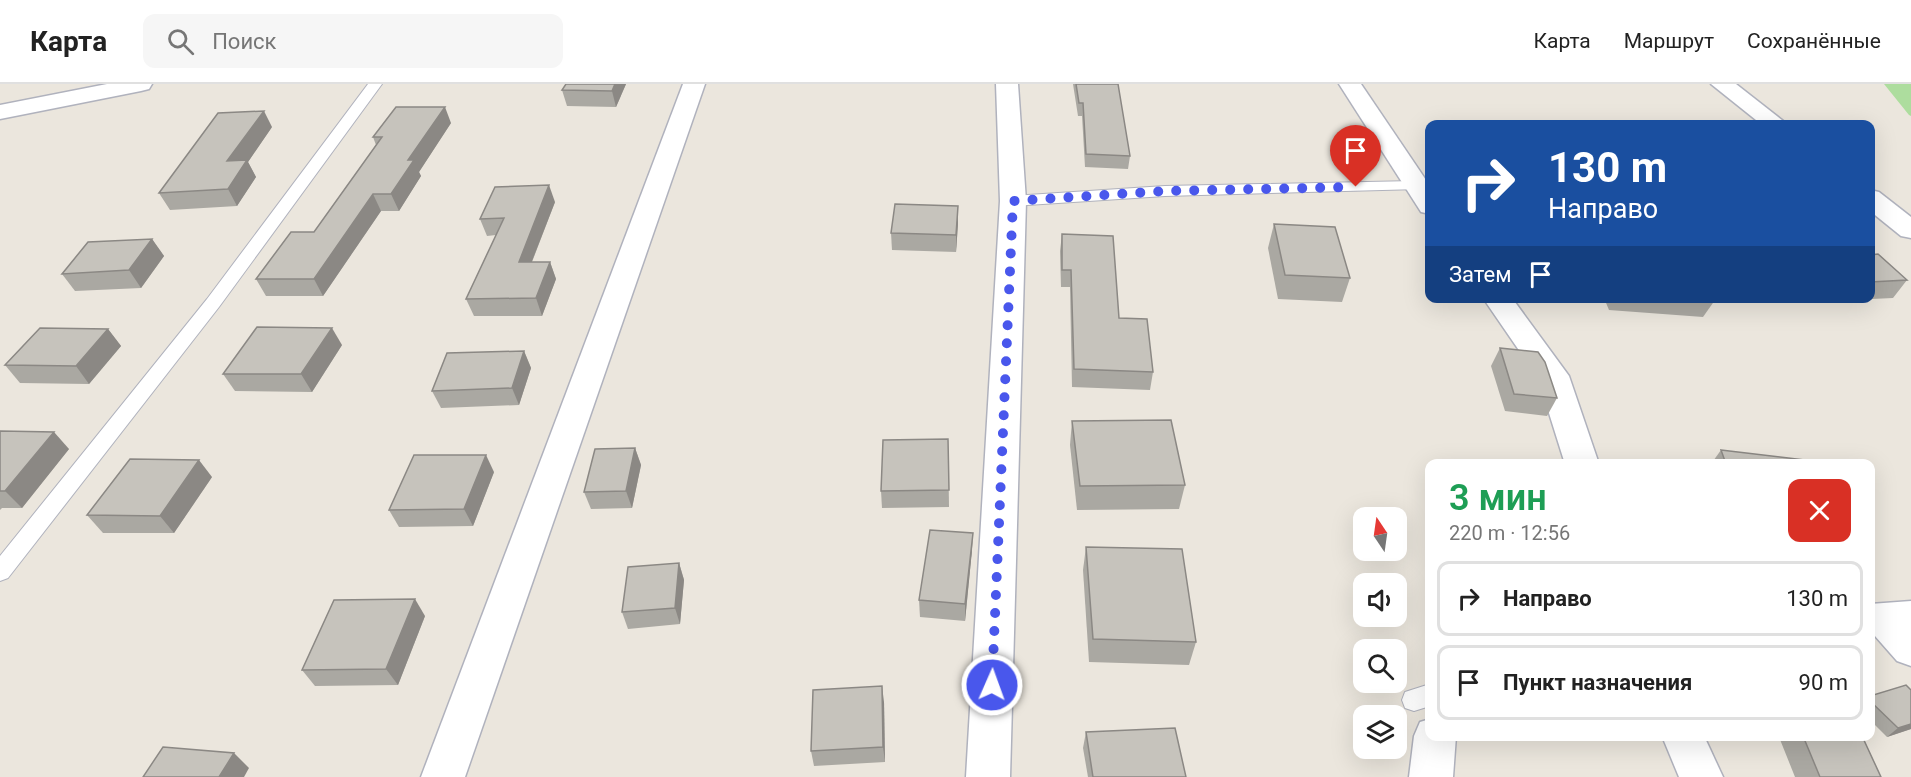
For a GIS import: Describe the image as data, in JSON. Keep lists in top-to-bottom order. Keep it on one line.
{"north":"top","page":{"header":"Карта","search":"Поиск","nav":["Карта","Маршрут","Сохранённые"],"turn":["130 m","Направо"],"then":"Затем","heading":["3 мин","220 m · 12:56"],"list":[{"name":"Направо","value":"130 m"},{"name":"Пункт назначения","value":"90 m"}]}}
